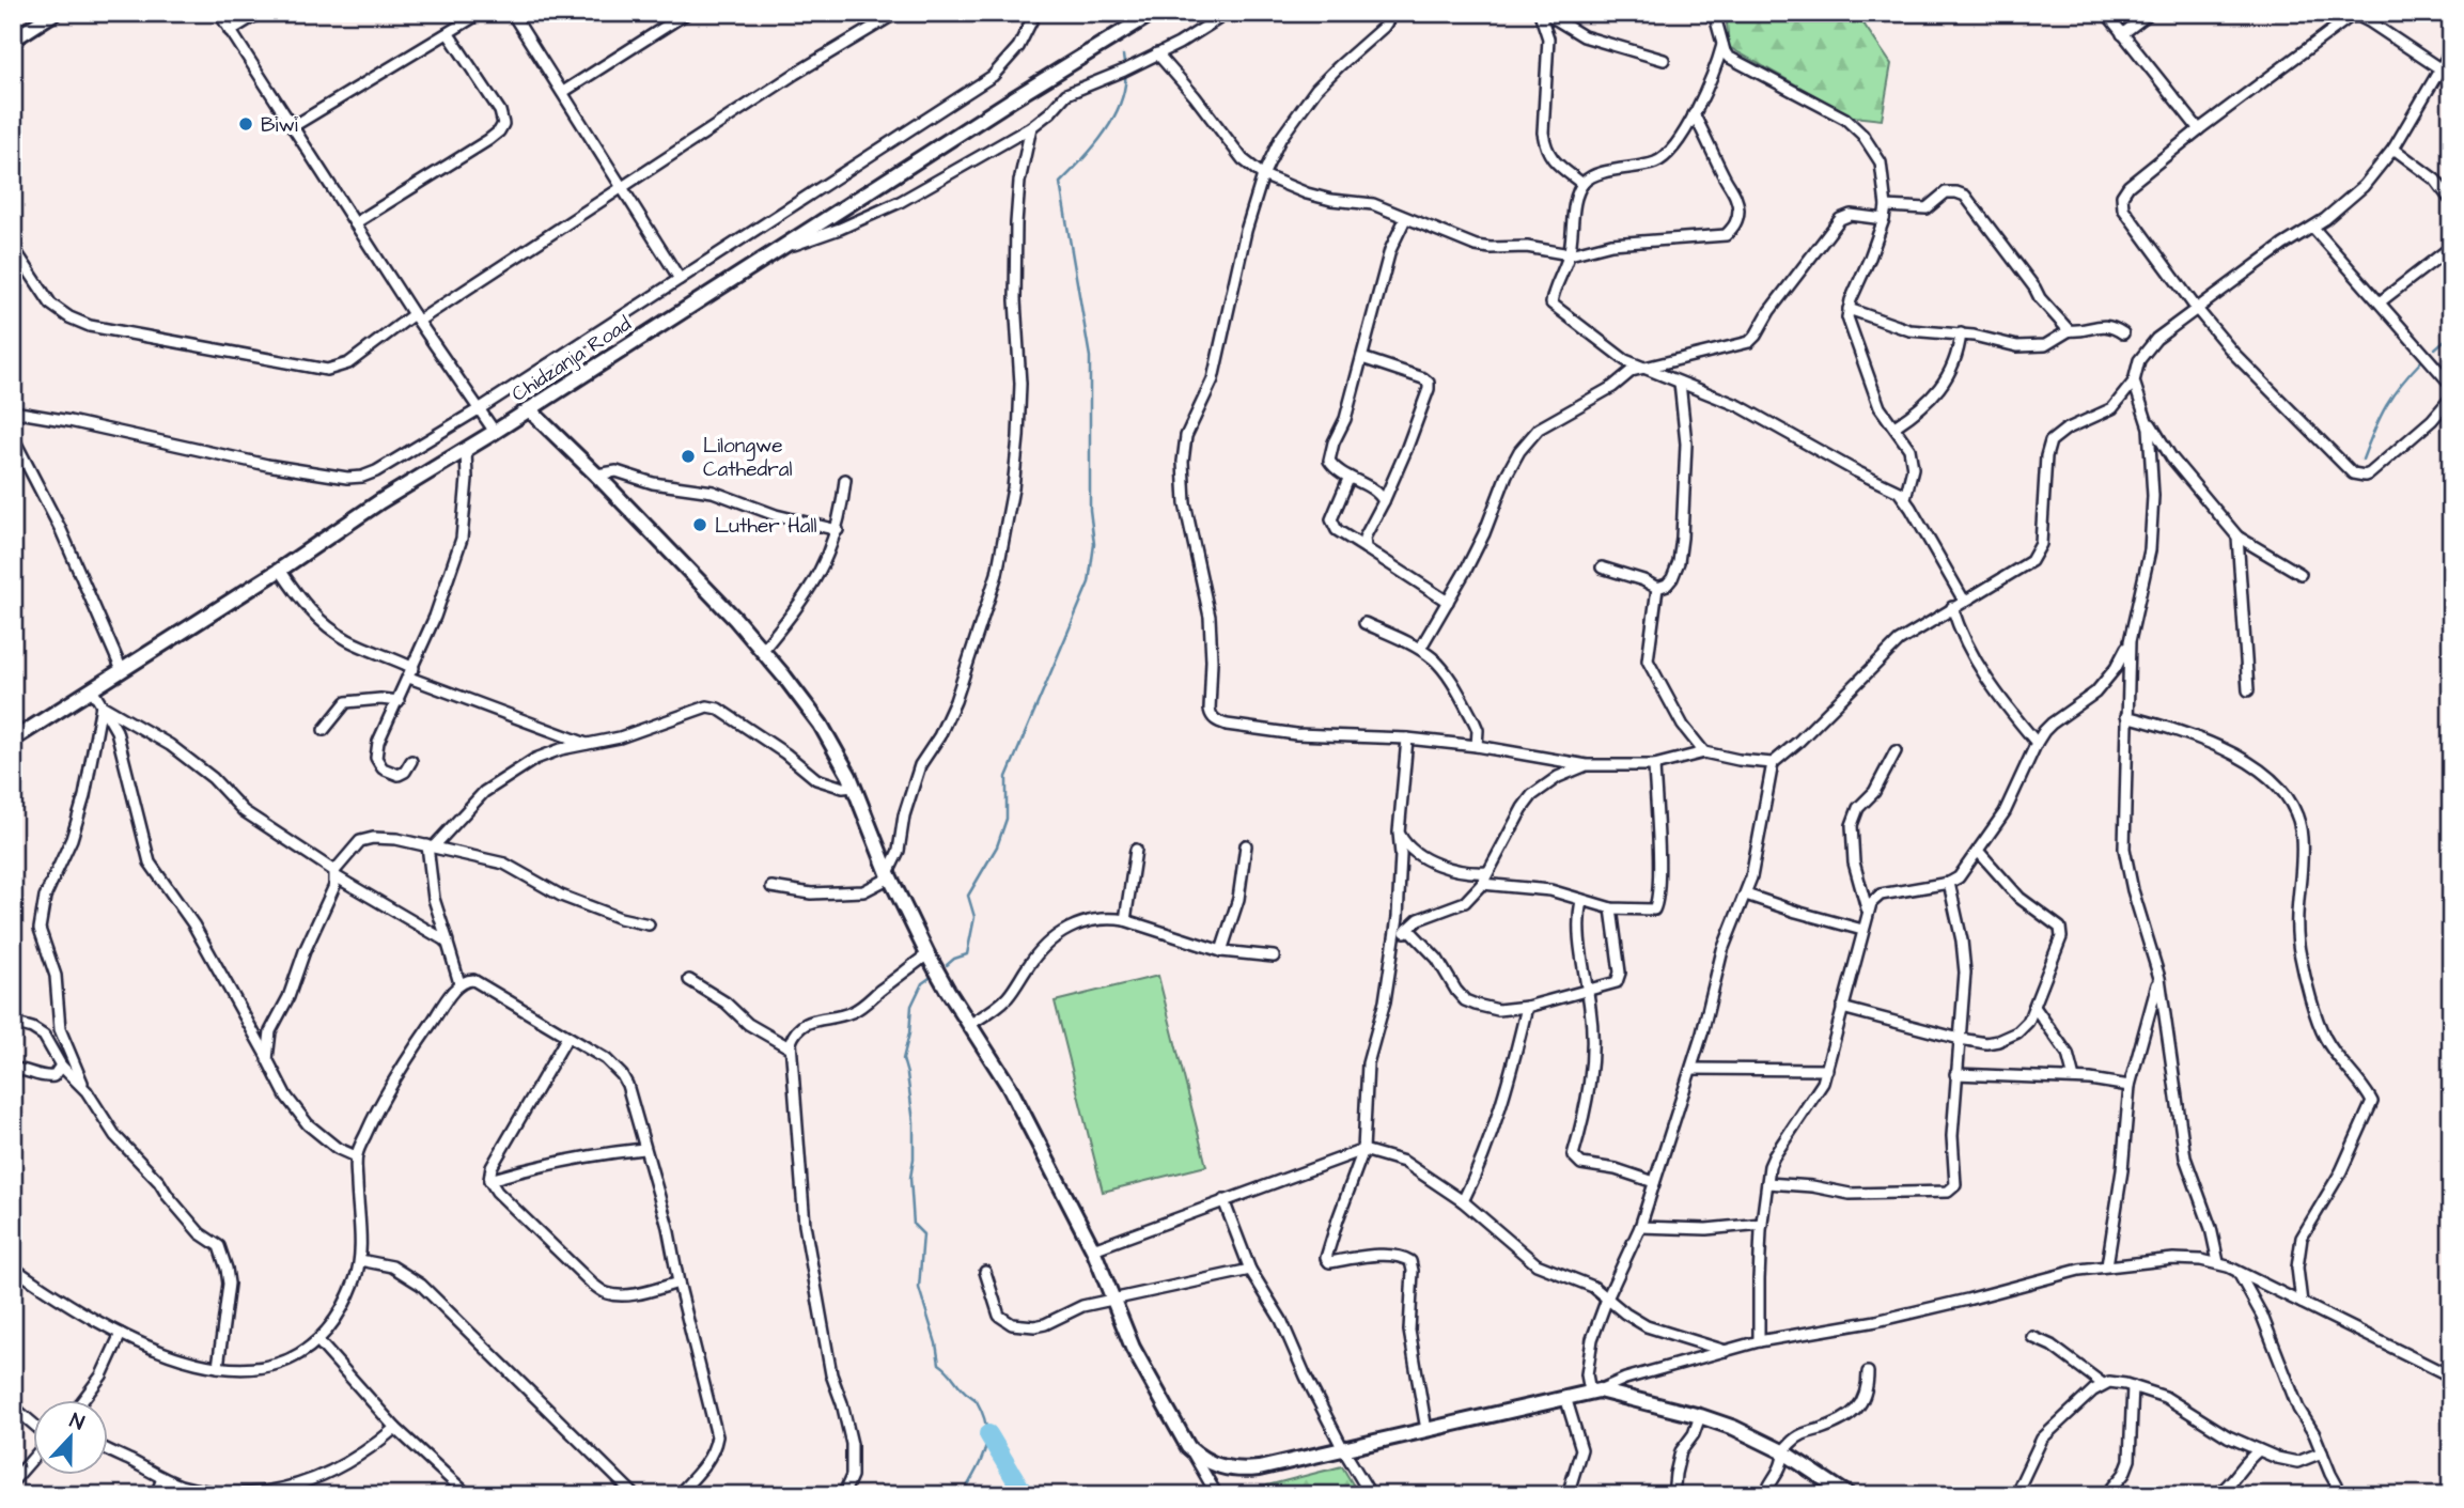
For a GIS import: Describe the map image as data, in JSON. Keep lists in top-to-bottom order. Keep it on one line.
{"streets":{"street":["Chidzanja Road"]},"places":["Biwi","Lilongwe Cathedral","Luther Hall"],"north":"top"}
